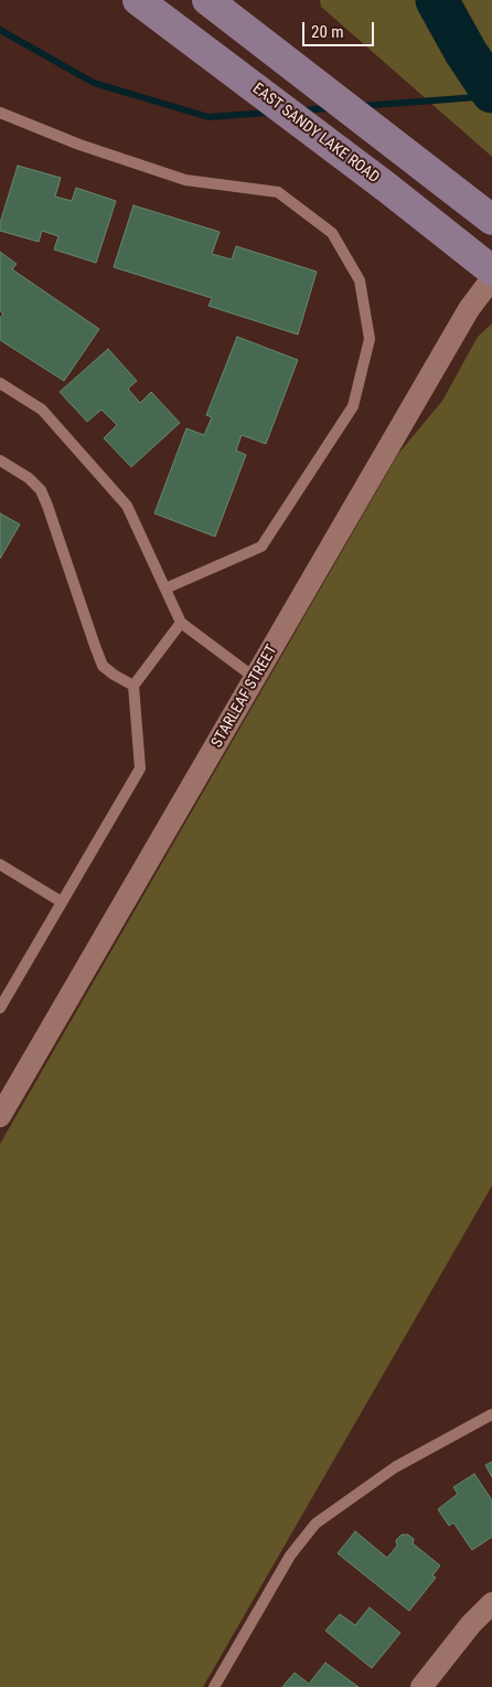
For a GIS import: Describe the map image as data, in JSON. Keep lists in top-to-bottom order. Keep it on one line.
{"streets":{"main road":["EAST SANDY LAKE ROAD"],"street":["STARLEAF STREET"]},"scale_bar":"20 m"}
